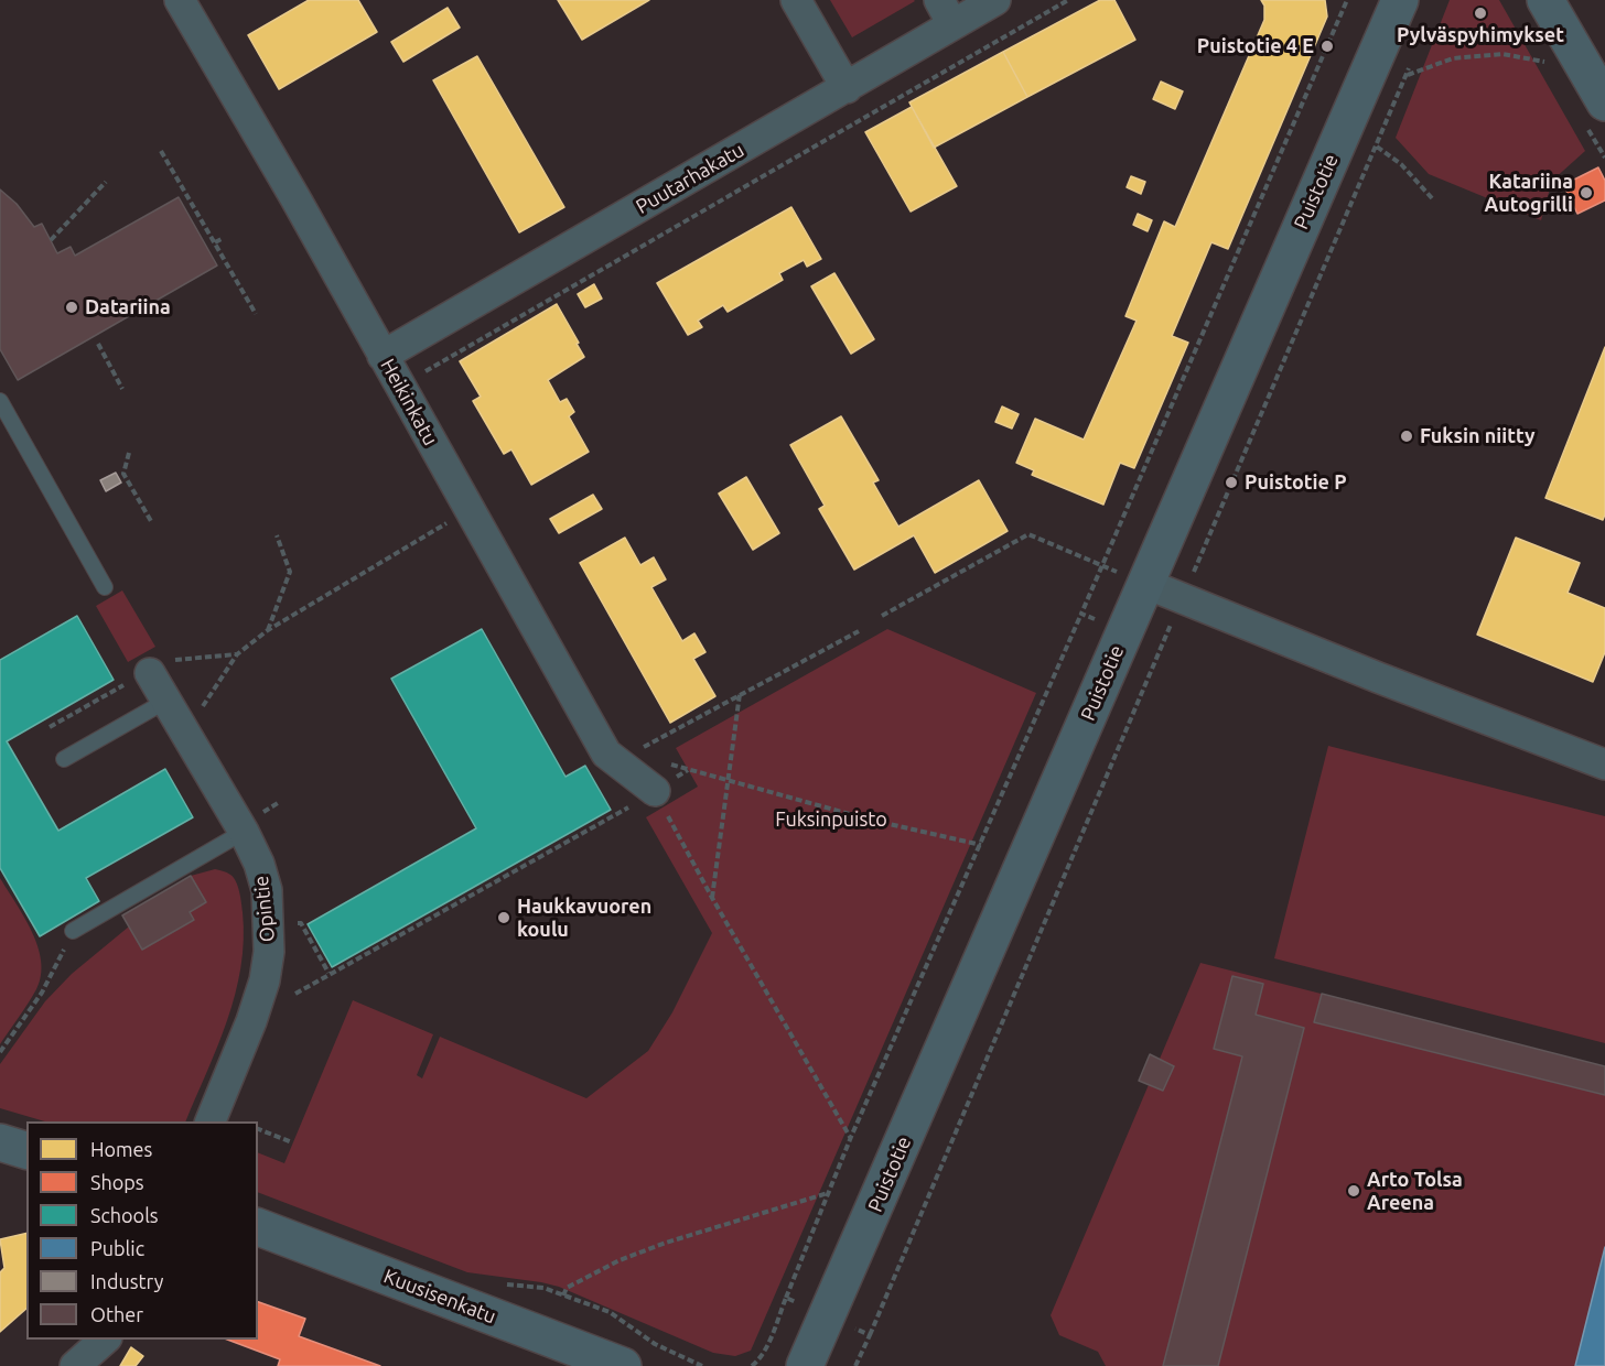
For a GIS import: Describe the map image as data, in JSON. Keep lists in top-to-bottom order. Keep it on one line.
{"streets":{"main road":["Puistotie","Kuusisenkatu"],"street":["Puutarhakatu","Heikinkatu","Opintie"]},"crossings":[["Puutarhakatu","Heikinkatu"]],"parks":["Fuksinpuisto"],"places":["Pylväspyhimykset","Puistotie 4 E","Katariina Autogrilli","Datariina","Fuksin niitty","Puistotie P","Haukkavuoren koulu","Arto Tolsa Areena"],"legend":["Homes","Shops","Schools","Public","Industry","Other"]}
